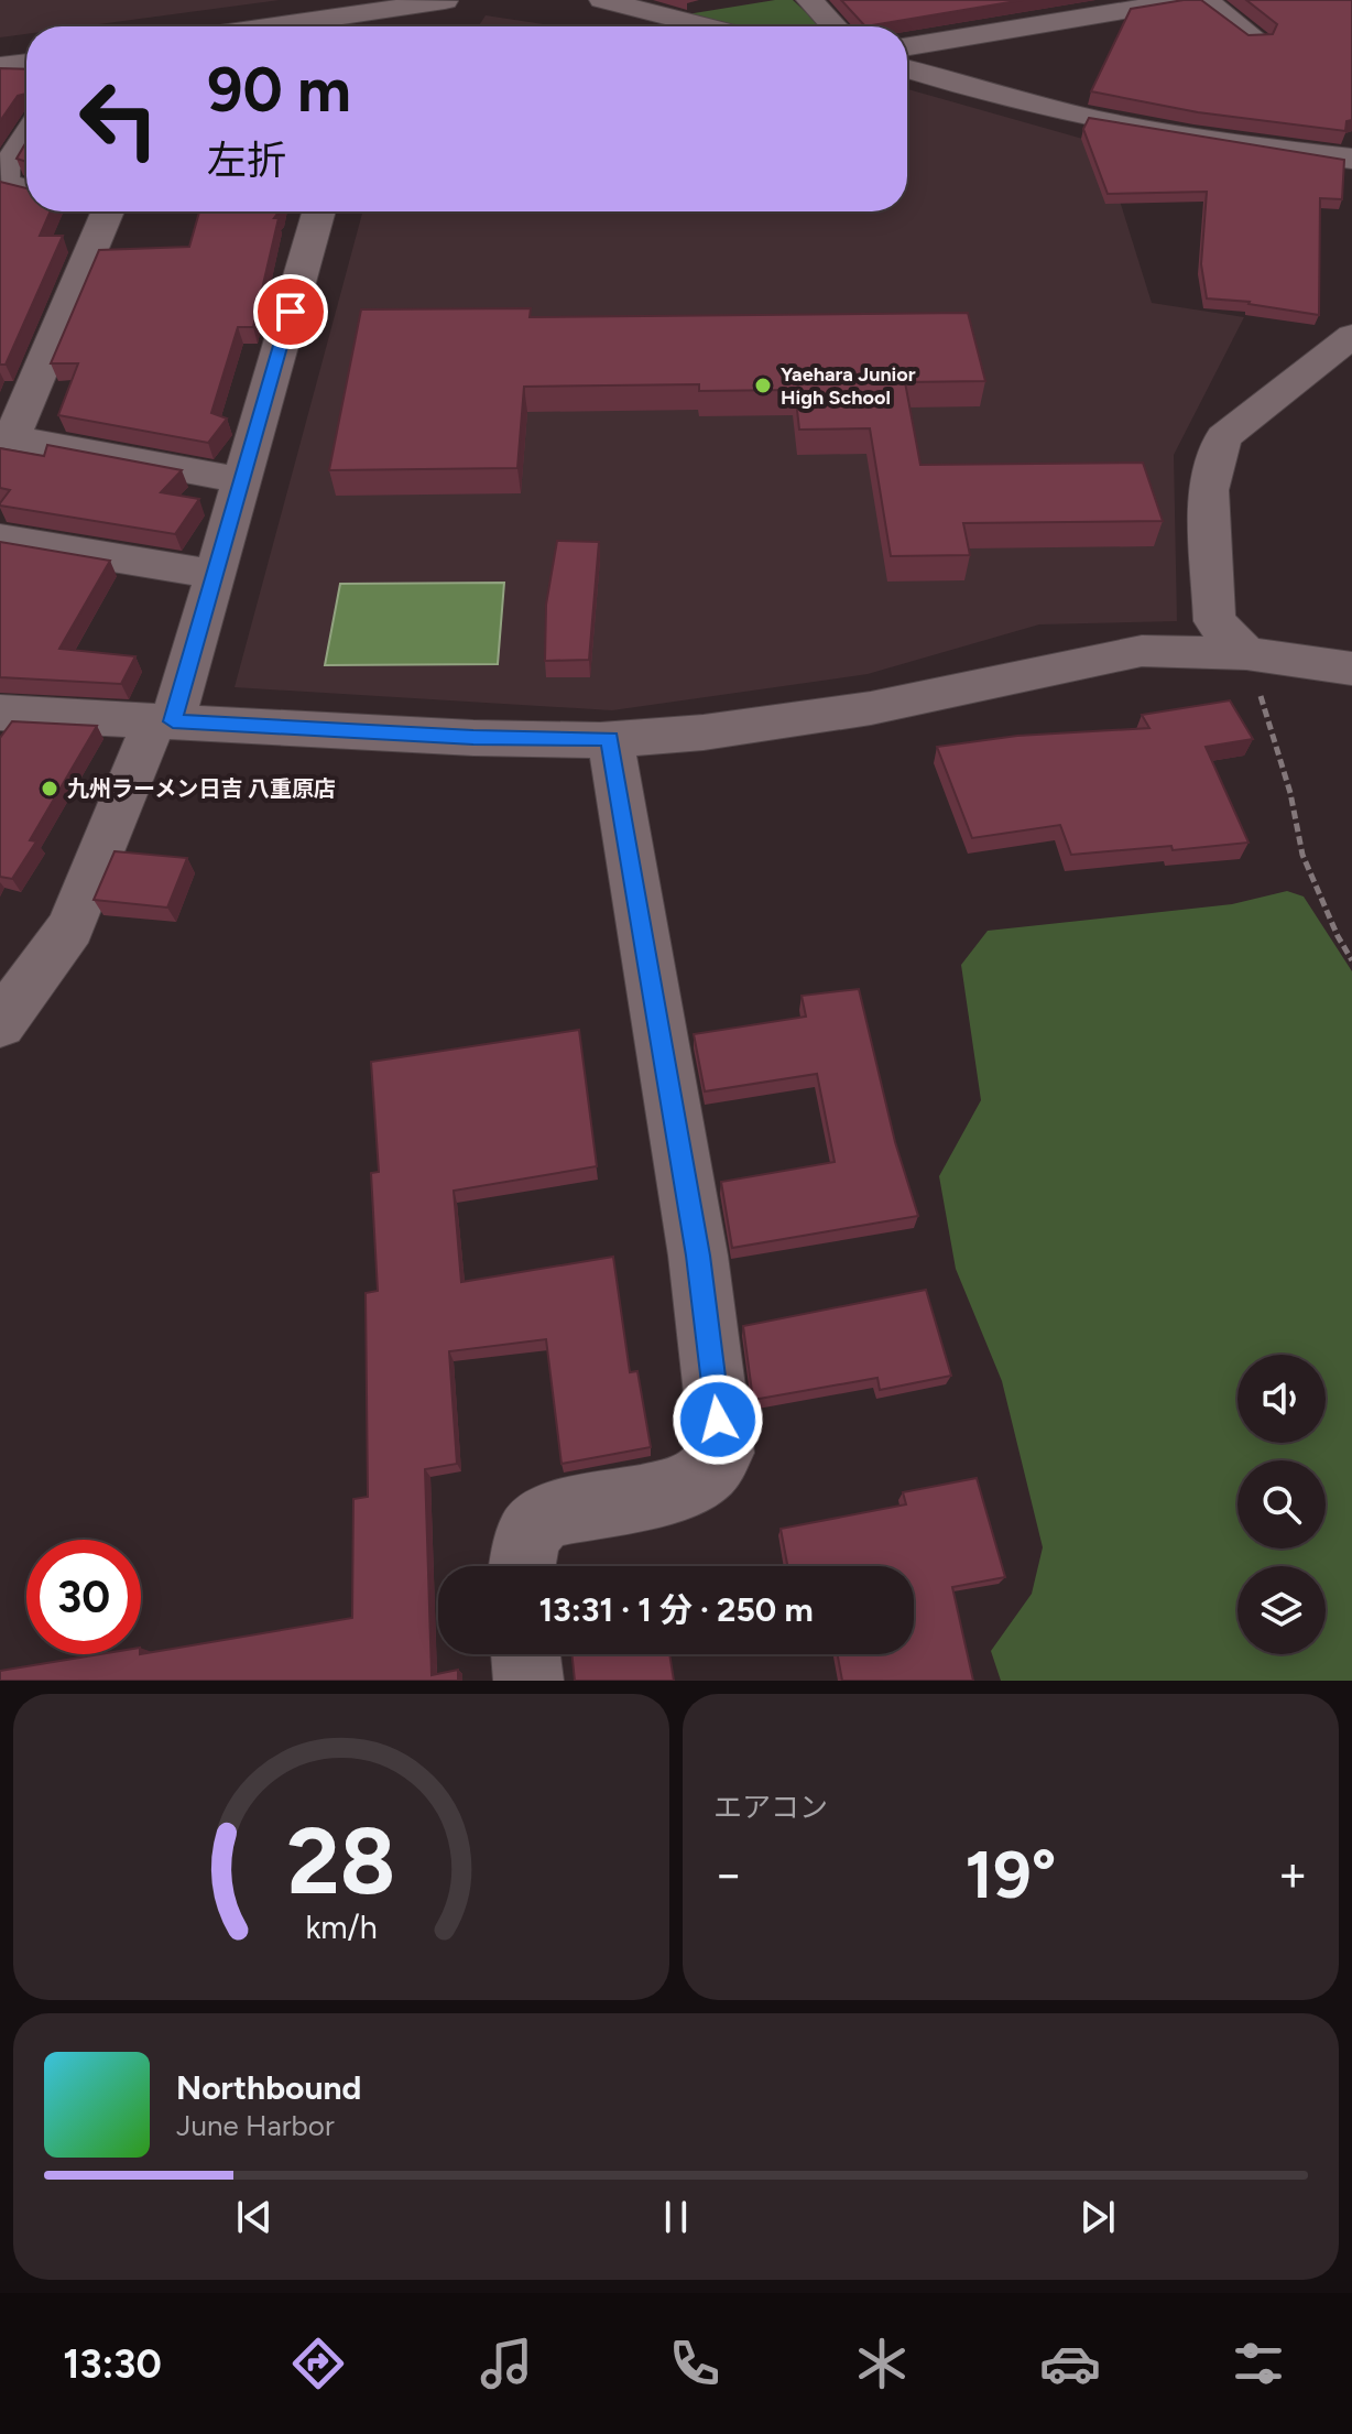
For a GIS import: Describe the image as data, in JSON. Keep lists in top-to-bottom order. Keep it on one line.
{"places":["Yaehara Junior High School","九州ラーメン日吉 八重原店"],"page":{"turn":["90 m","左折"],"limit":"30","trip":"13:31 · 1 分 · 250 m","tile":"エアコン","heat":["−","19°","+"],"song":["Northbound","June Harbor"],"tabs":"13:30","gauge":["28","km/h"]}}
